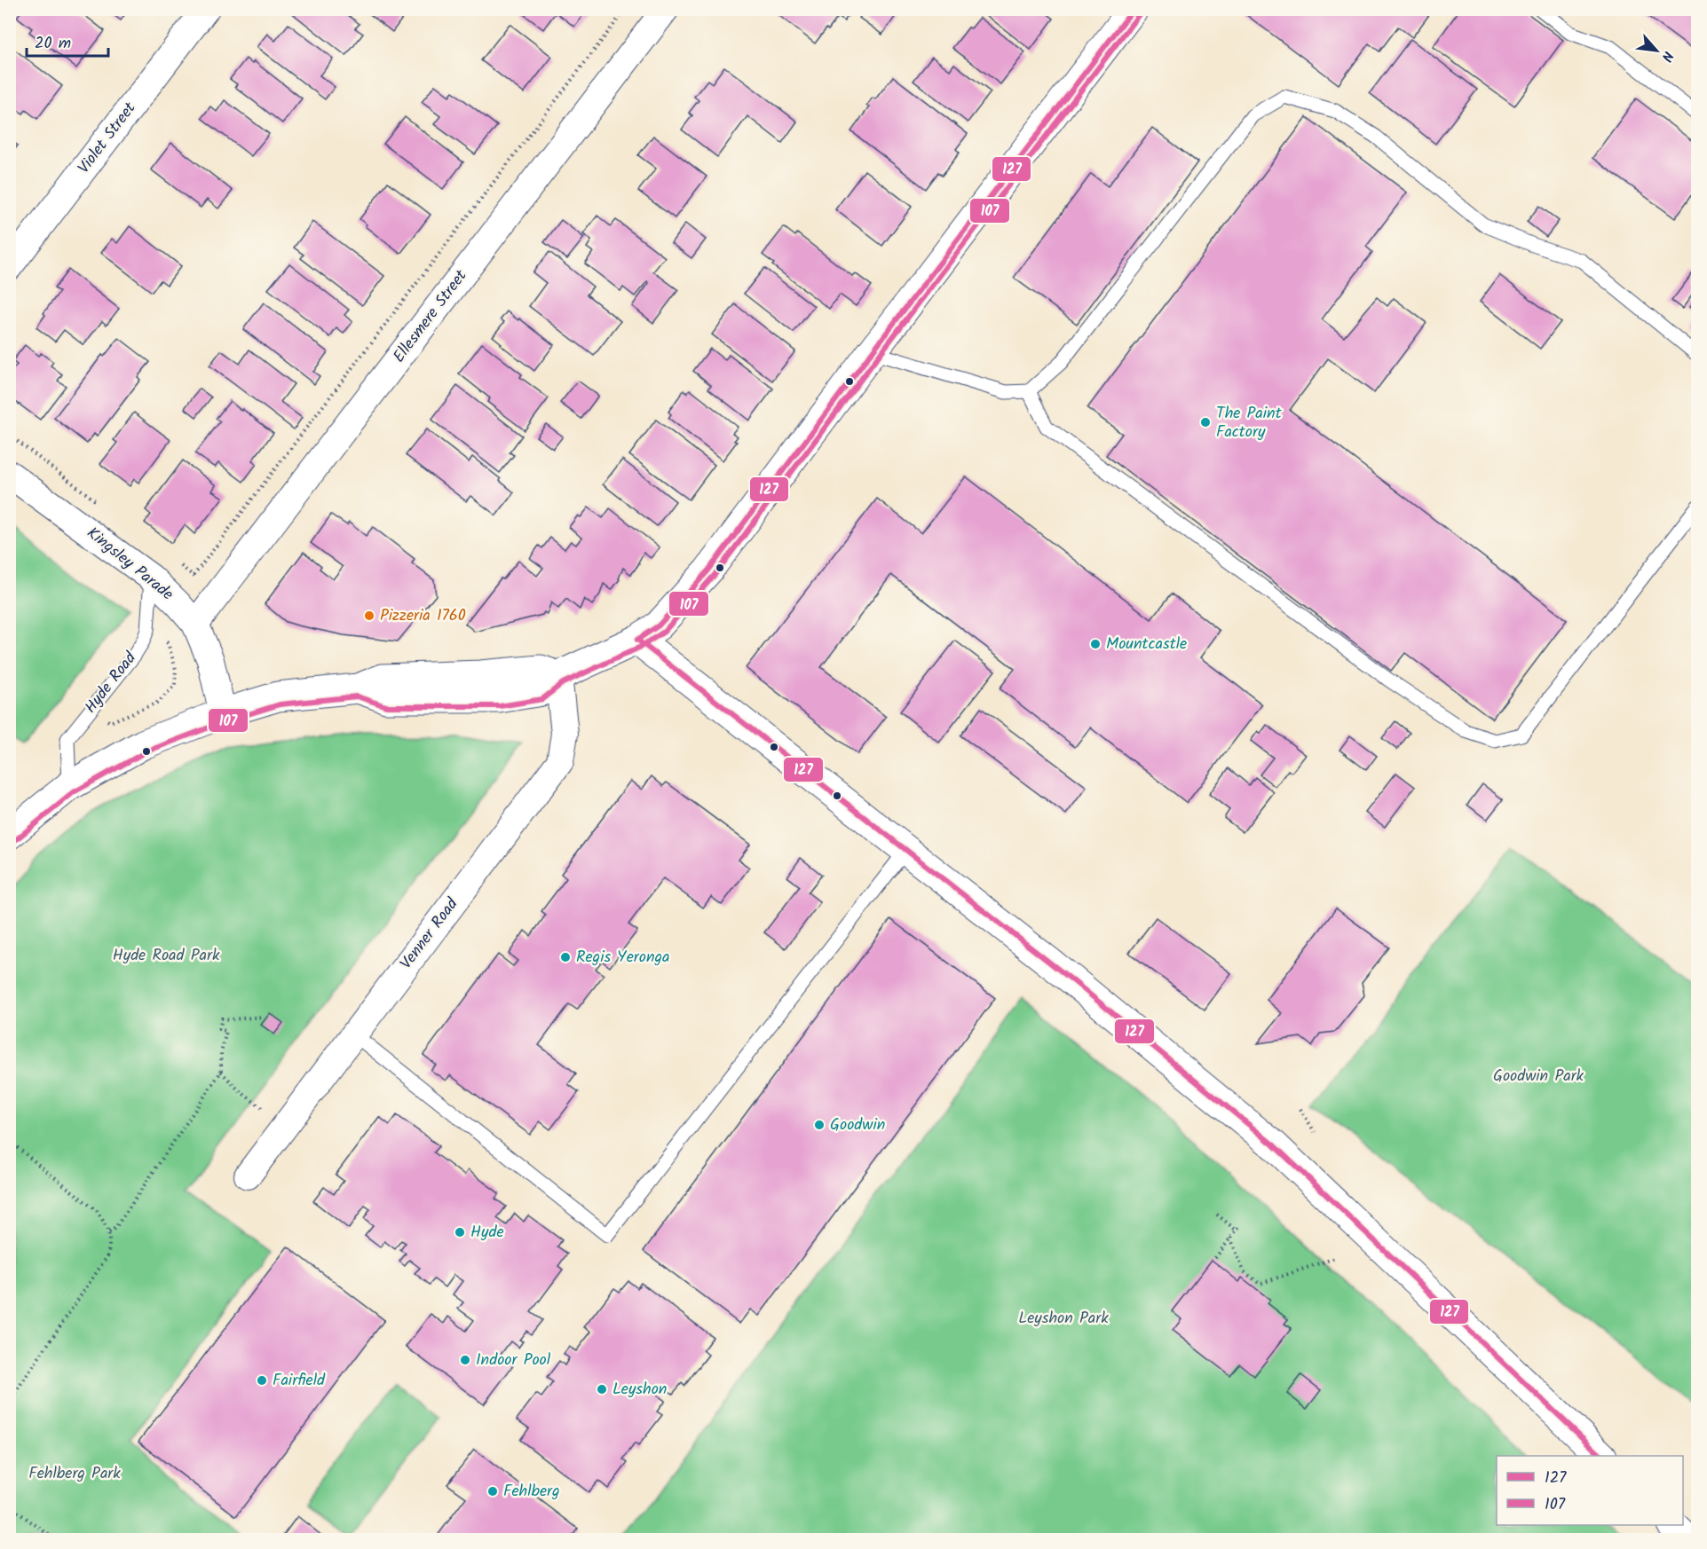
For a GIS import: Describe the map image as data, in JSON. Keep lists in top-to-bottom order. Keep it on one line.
{"streets":{"street":["Violet Street","Ellesmere Street","Kingsley Parade","Venner Road"],"lane":["Hyde Road"]},"crossings":[["Ellesmere Street","Kingsley Parade"],["Kingsley Parade","Hyde Road"]],"parks":["Hyde Road Park","Goodwin Park","Leyshon Park","Fehlberg Park"],"places":["The Paint Factory","Pizzeria 1760","Mountcastle","Regis Yeronga","Goodwin","Hyde","Indoor Pool","Fairfield","Leyshon","Fehlberg"],"lines":["transit line 127","transit line 107"],"legend":["127","107"],"scale_bar":"20 m","north":"bottom right"}
